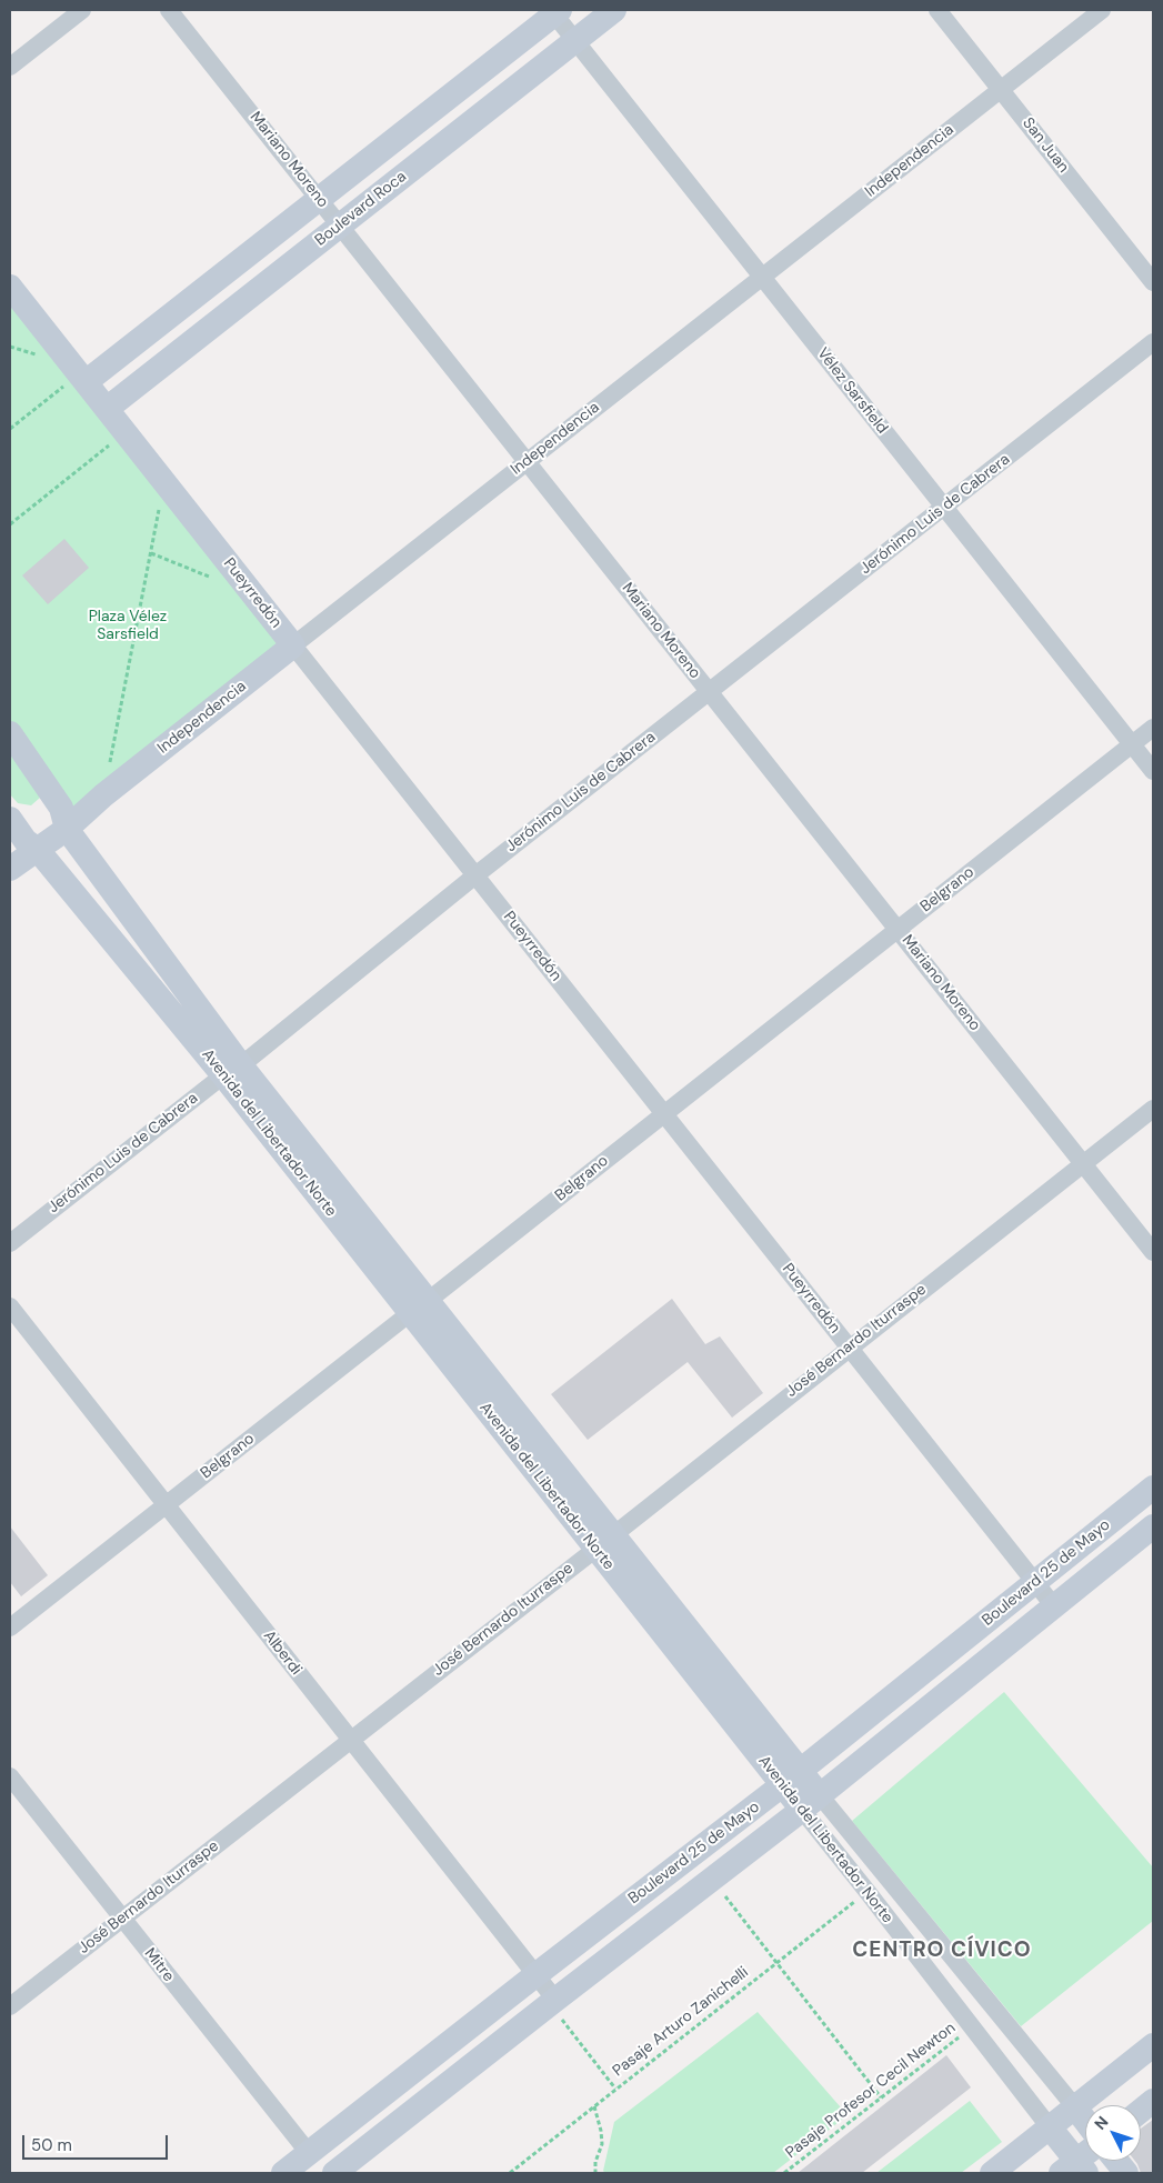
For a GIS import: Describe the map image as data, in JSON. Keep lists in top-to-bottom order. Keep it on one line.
{"streets":{"main road":["Independencia","Boulevard Roca","Pueyrredón","Avenida del Libertador Norte","Boulevard 25 de Mayo"],"street":["San Juan","Mariano Moreno","Vélez Sarsfield","Jerónimo Luis de Cabrera","Belgrano","José Bernardo Iturraspe","Alberdi","Mitre"],"path":["Pasaje Arturo Zanichelli","Pasaje Profesor Cecil Newton"]},"crossings":[["San Juan","Independencia"],["Mariano Moreno","Independencia"],["Mariano Moreno","Boulevard Roca"],["Mariano Moreno","Jerónimo Luis de Cabrera"],["Mariano Moreno","Belgrano"],["Mariano Moreno","José Bernardo Iturraspe"],["Independencia","Vélez Sarsfield"],["Independencia","Pueyrredón"],["Independencia","Avenida del Libertador Norte"],["Boulevard Roca","Vélez Sarsfield"],["Boulevard Roca","Pueyrredón"],["Vélez Sarsfield","Jerónimo Luis de Cabrera"],["Vélez Sarsfield","Belgrano"],["Jerónimo Luis de Cabrera","Pueyrredón"],["Jerónimo Luis de Cabrera","Avenida del Libertador Norte"],["Pueyrredón","Belgrano"],["Pueyrredón","José Bernardo Iturraspe"],["Pueyrredón","Boulevard 25 de Mayo"],["Belgrano","Avenida del Libertador Norte"],["Belgrano","Alberdi"],["Avenida del Libertador Norte","José Bernardo Iturraspe"],["Avenida del Libertador Norte","Boulevard 25 de Mayo"],["Avenida del Libertador Norte","Pasaje Arturo Zanichelli"],["Avenida del Libertador Norte","Pasaje Profesor Cecil Newton"],["José Bernardo Iturraspe","Alberdi"],["José Bernardo Iturraspe","Mitre"],["Boulevard 25 de Mayo","Alberdi"],["Boulevard 25 de Mayo","Mitre"]],"districts":["CENTRO CÍVICO"],"parks":["Plaza Vélez Sarsfield"],"scale_bar":"50 m","north":"top left"}
